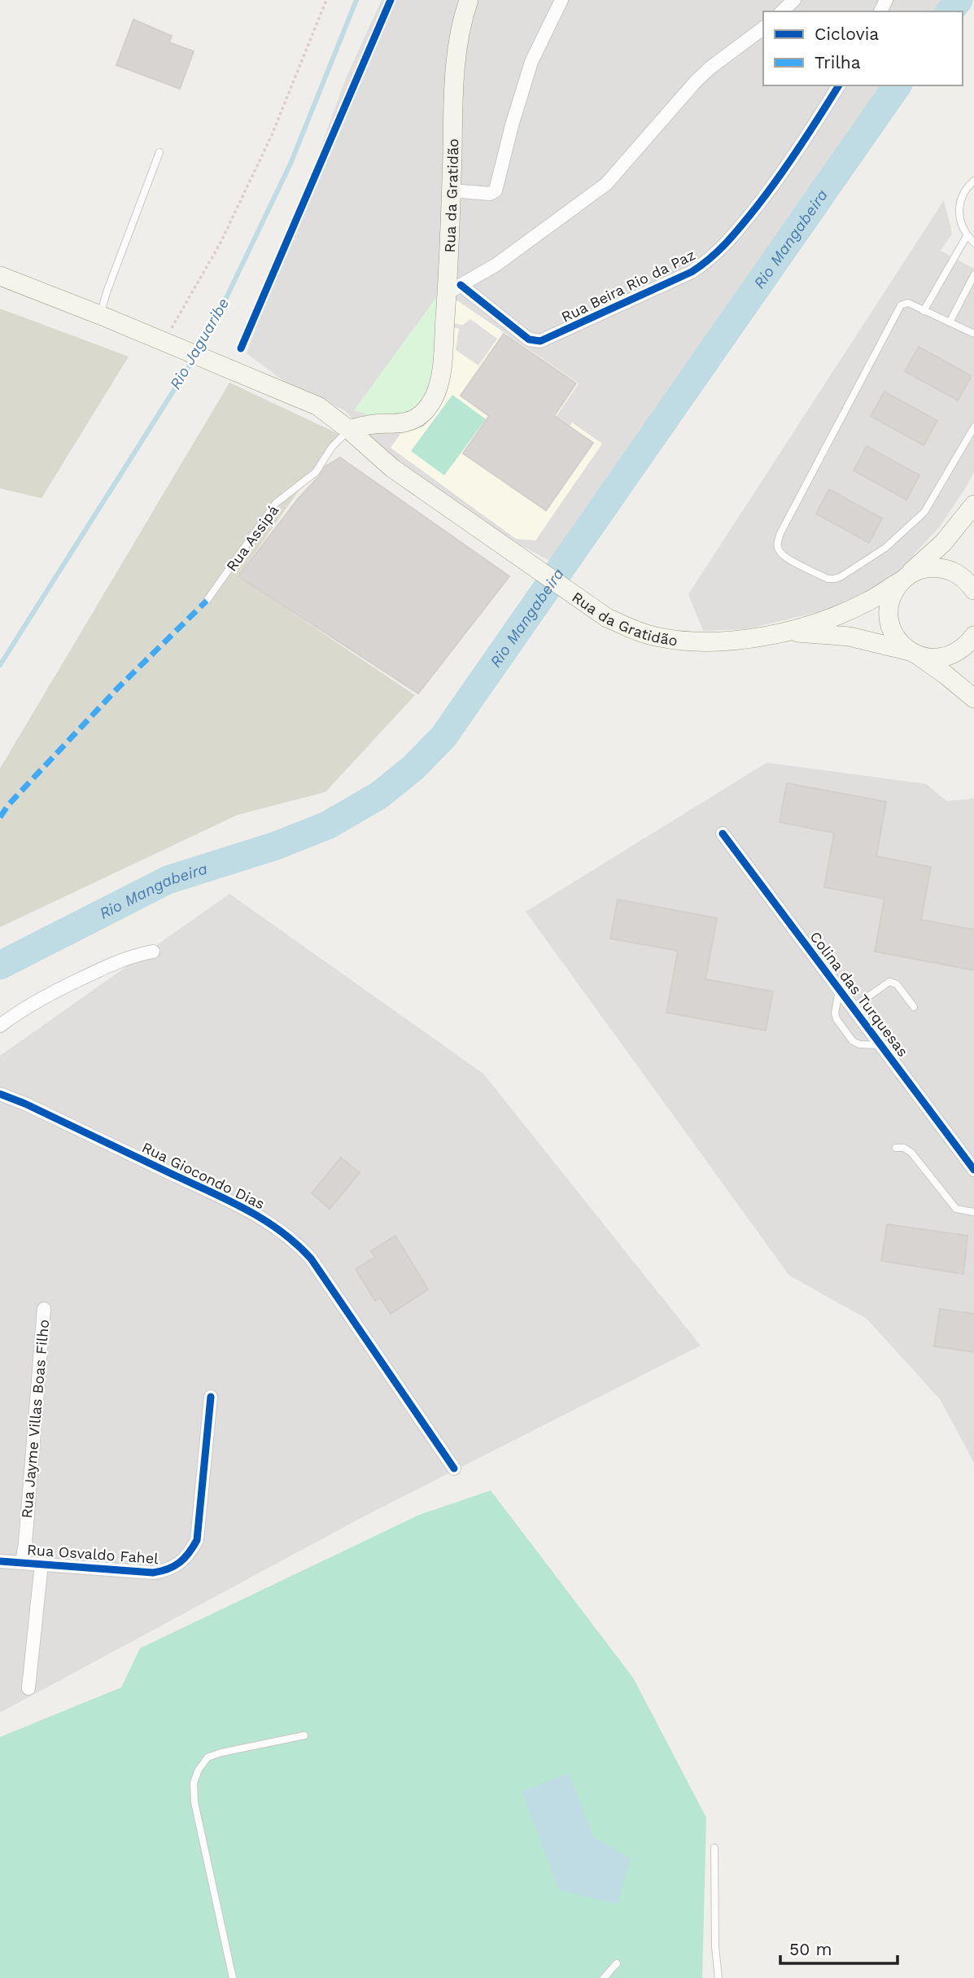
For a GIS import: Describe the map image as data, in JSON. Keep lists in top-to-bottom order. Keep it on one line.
{"streets":{"main road":["Rua da Gratidão"],"street":["Rua Beira Rio da Paz","Colina das Turquesas","Rua Giocondo Dias","Rua Jayme Villas Boas Filho","Rua Osvaldo Fahel"],"lane":["Rua Assipá"]},"crossings":[["Rua da Gratidão","Rua Beira Rio da Paz"],["Rua da Gratidão","Rua Assipá"],["Rua Jayme Villas Boas Filho","Rua Osvaldo Fahel"]],"water":["Rio Mangabeira","Rio Jaguaribe"],"legend":["Ciclovia","Trilha"],"scale_bar":"50 m"}
